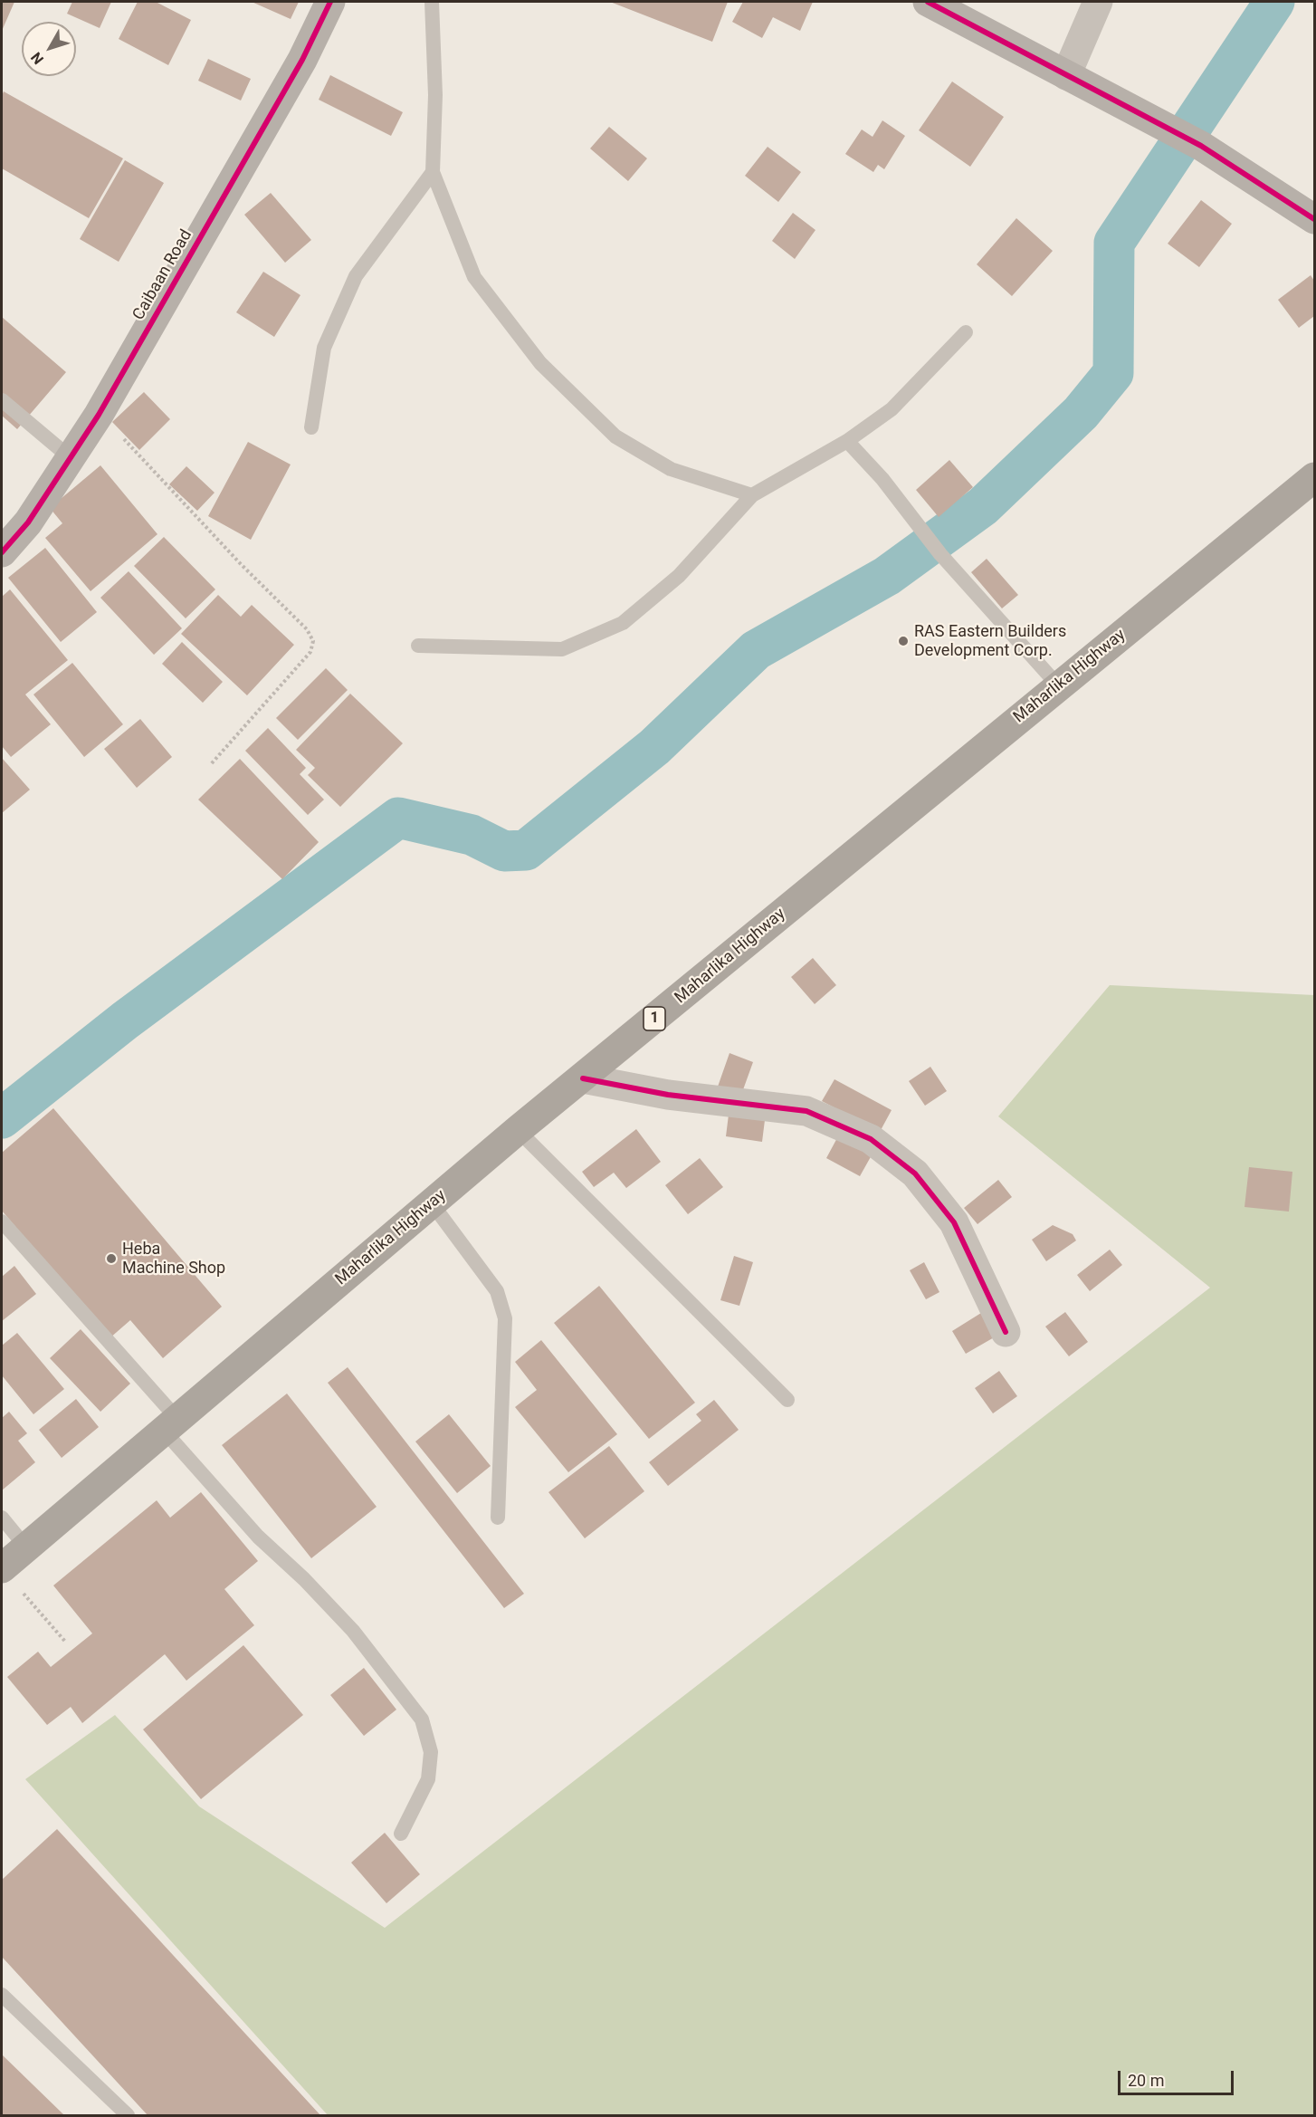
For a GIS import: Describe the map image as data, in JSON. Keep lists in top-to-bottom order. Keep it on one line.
{"streets":{"highway":["Maharlika Highway","1"],"street":["Caibaan Road"]},"places":["RAS Eastern Builders Development Corp.","Heba Machine Shop"],"scale_bar":"20 m","north":"bottom left"}
